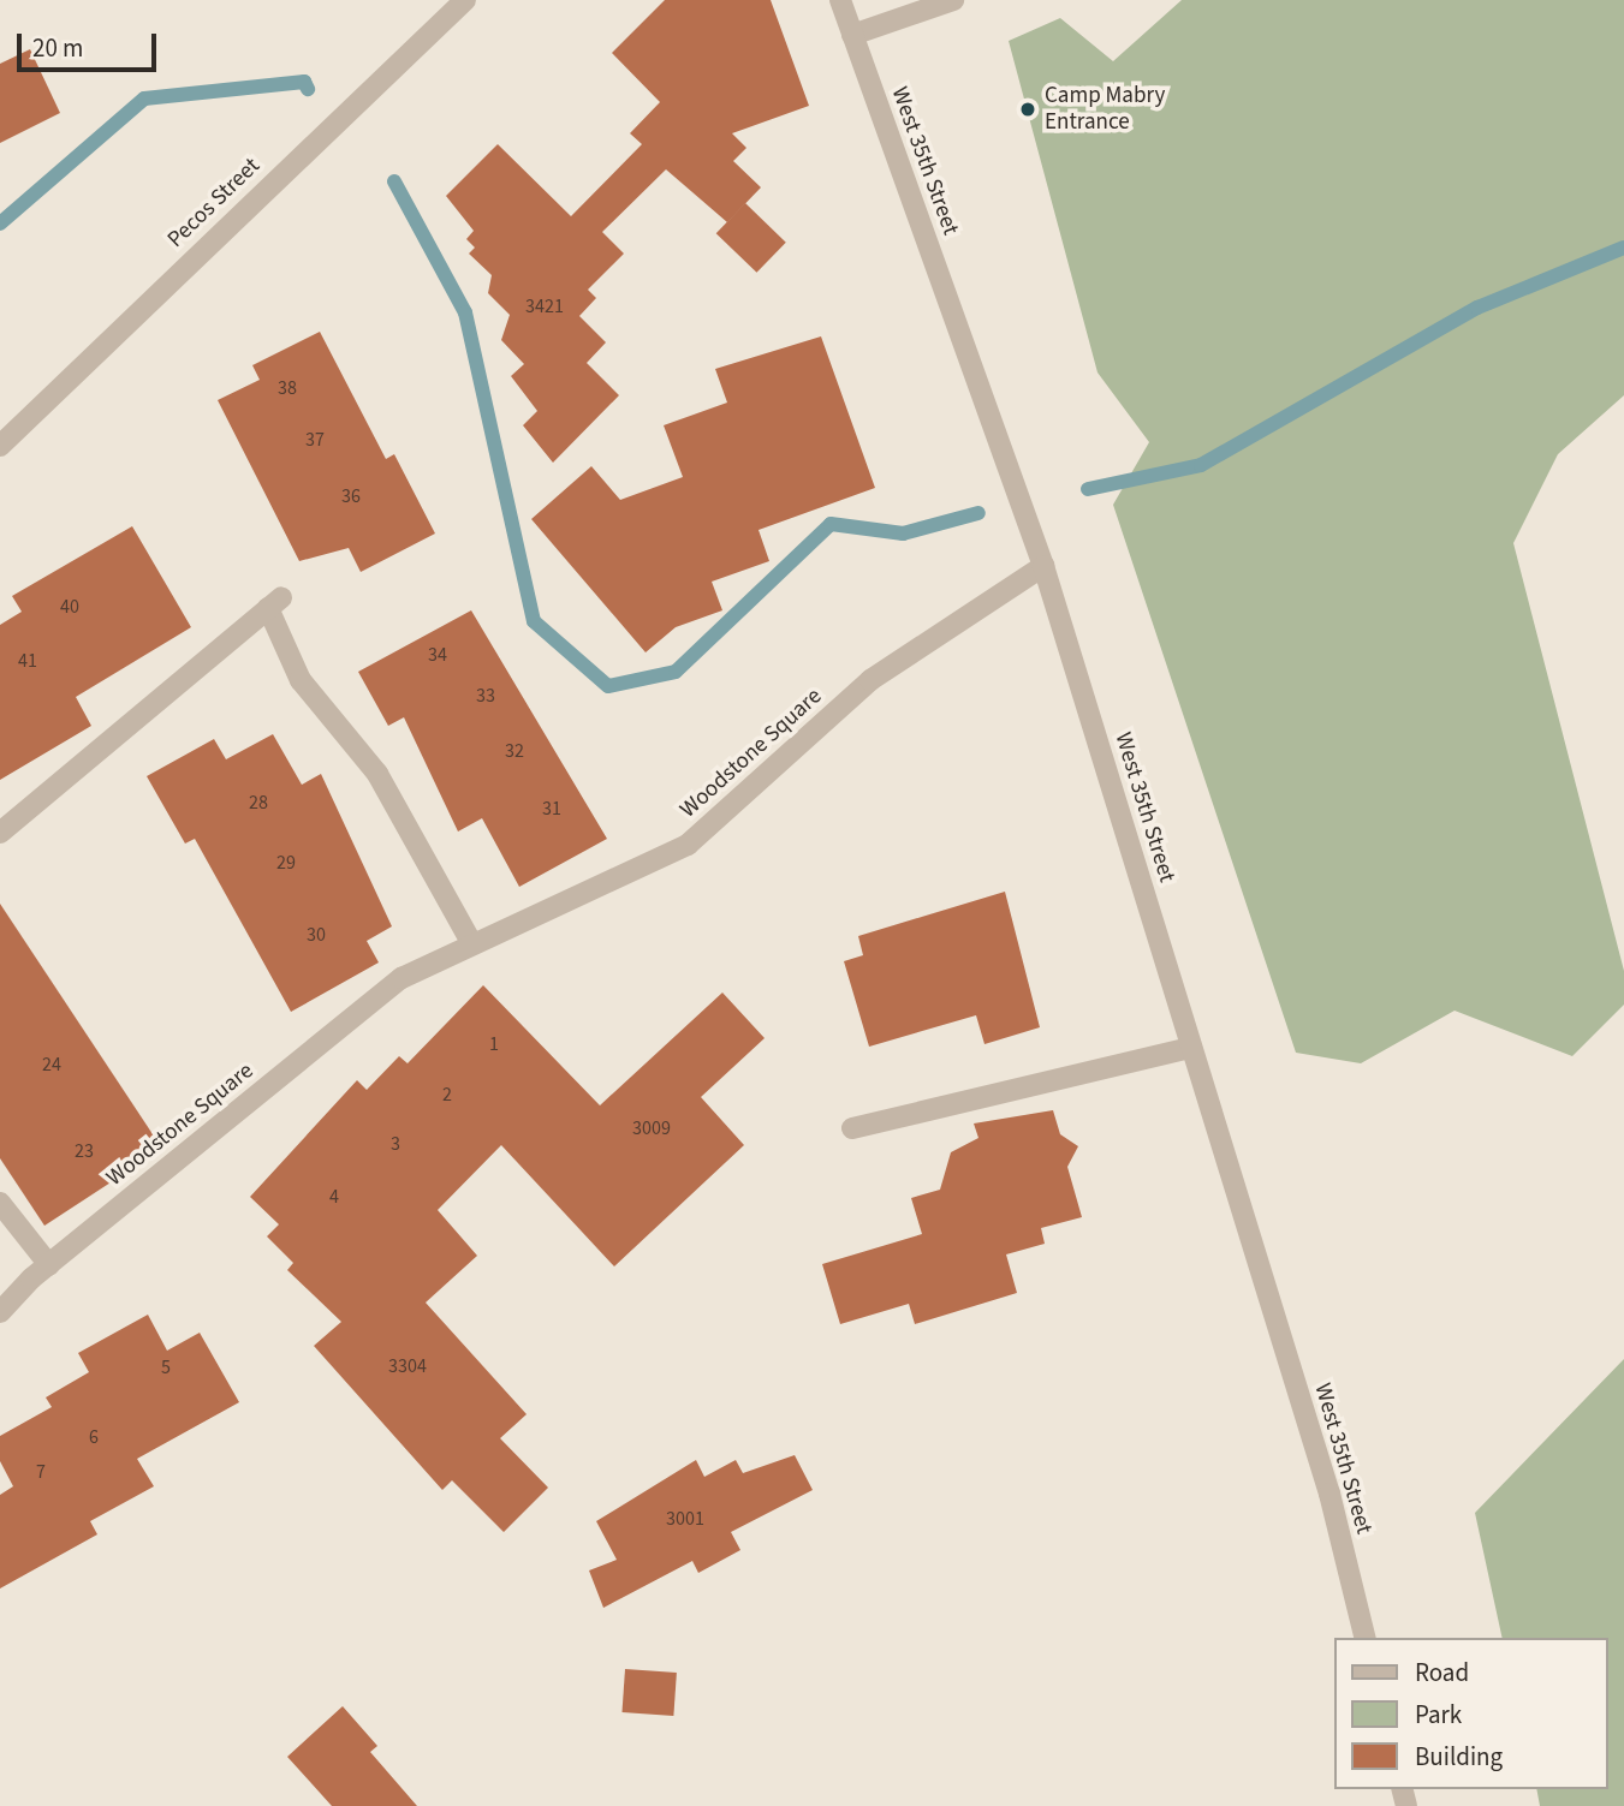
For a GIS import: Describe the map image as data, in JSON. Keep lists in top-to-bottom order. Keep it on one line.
{"streets":{"street":["West 35th Street","Pecos Street","Woodstone Square"]},"crossings":[["West 35th Street","Woodstone Square"]],"places":["Camp Mabry Entrance"],"house_numbers":["3421","38","37","36","40","34","41","33","32","28","31","29","30","1","24","2","3009","3","23","4","3304","5","6","7","3001"],"legend":["Road","Park","Building"],"scale_bar":"20 m"}
